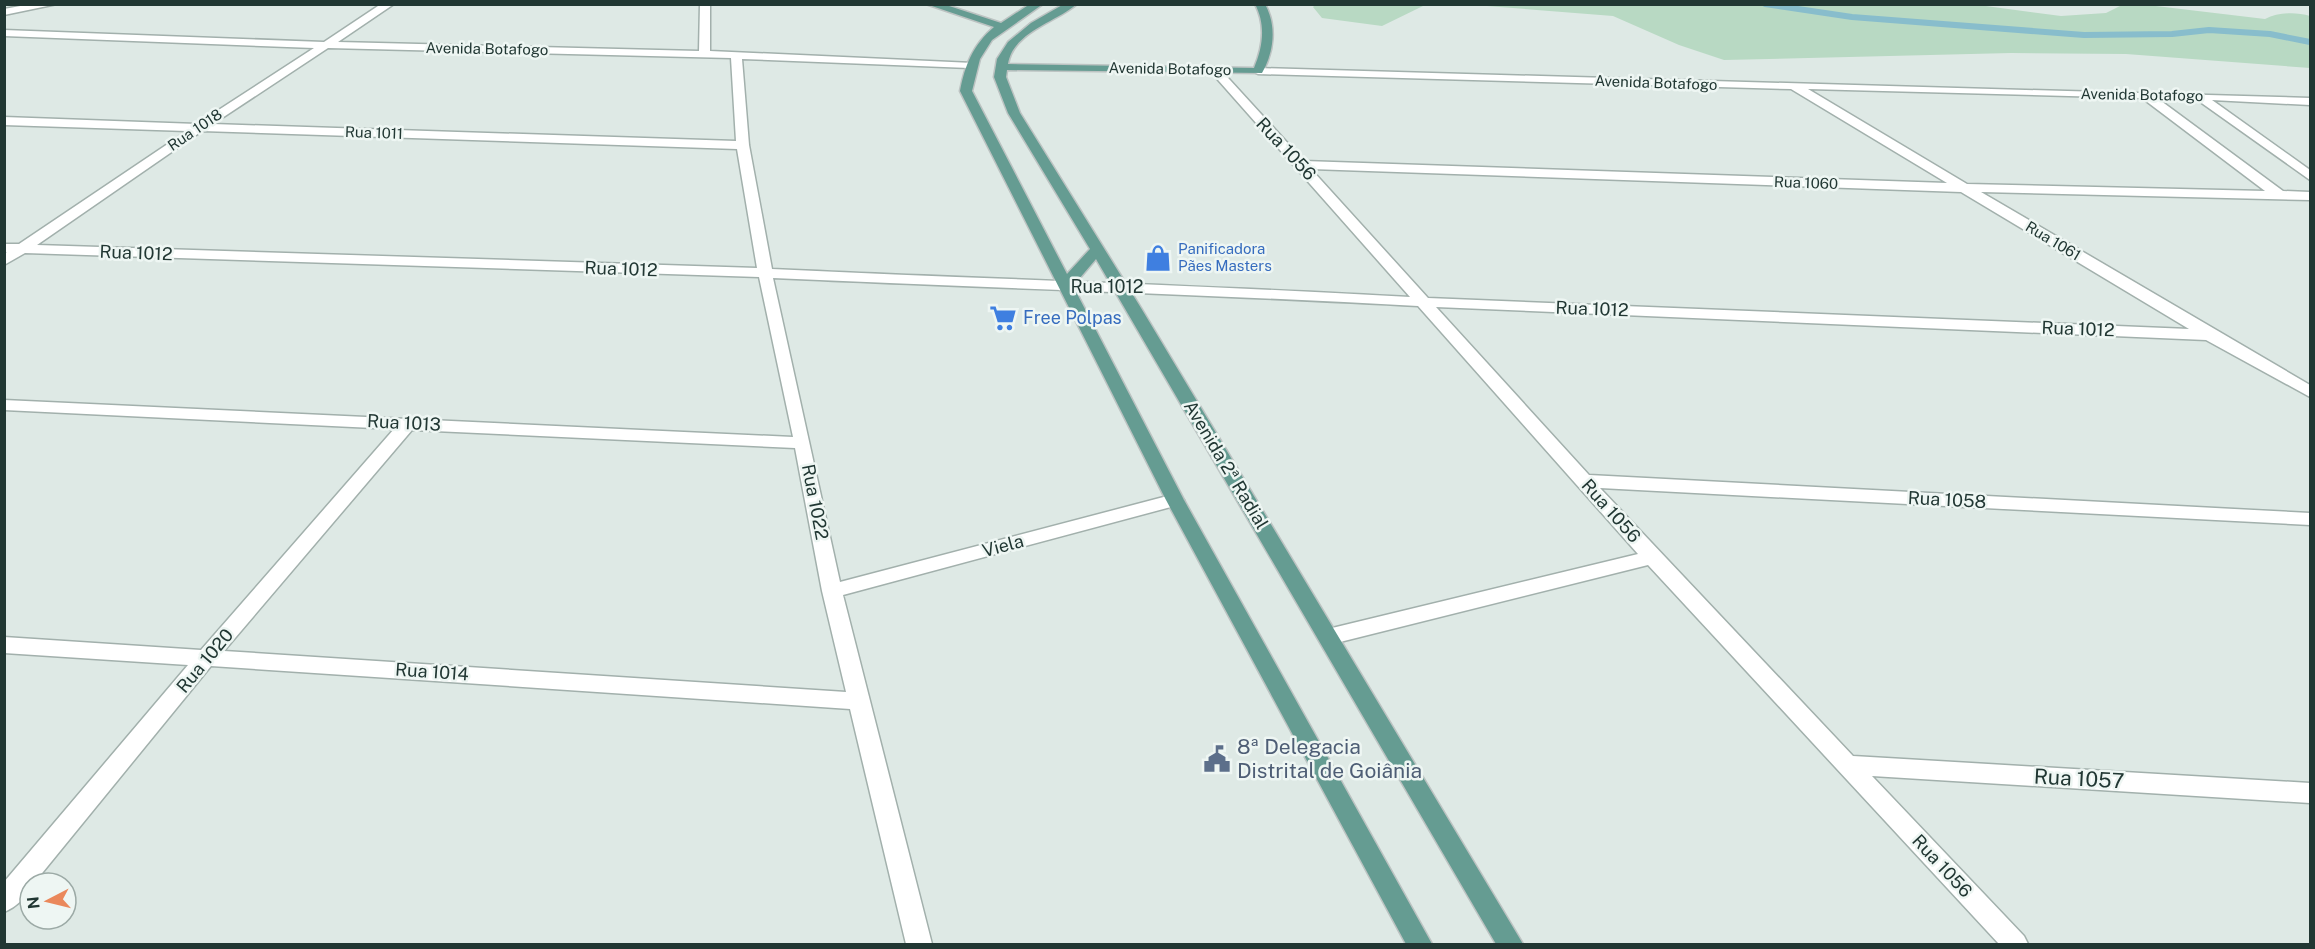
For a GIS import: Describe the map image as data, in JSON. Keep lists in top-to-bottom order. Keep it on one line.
{"streets":{"main road":["Avenida Botafogo","Avenida 2ª Radial"],"street":["Rua 1018","Rua 1011","Rua 1056","Rua 1060","Rua 1061","Rua 1012","Rua 1013","Rua 1058","Rua 1022","Viela","Rua 1020","Rua 1014","Rua 1057"]},"crossings":[["Avenida Botafogo","Rua 1018"],["Avenida Botafogo","Rua 1056"],["Avenida Botafogo","Rua 1061"],["Avenida Botafogo","Avenida 2ª Radial"],["Avenida Botafogo","Rua 1022"],["Rua 1018","Rua 1011"],["Rua 1018","Rua 1012"],["Rua 1011","Rua 1022"],["Rua 1056","Rua 1060"],["Rua 1056","Rua 1012"],["Rua 1056","Rua 1058"],["Rua 1056","Rua 1057"],["Rua 1060","Rua 1061"],["Rua 1061","Rua 1012"],["Rua 1012","Avenida 2ª Radial"],["Rua 1012","Rua 1022"],["Rua 1013","Rua 1022"],["Rua 1013","Rua 1020"],["Rua 1022","Viela"],["Rua 1022","Rua 1014"],["Rua 1020","Rua 1014"]],"places":{"shop":["Panificadora Pães Masters"],"supermarket":["Free Polpas"],"public building":["8ª Delegacia Distrital de Goiânia"]},"north":"left"}
